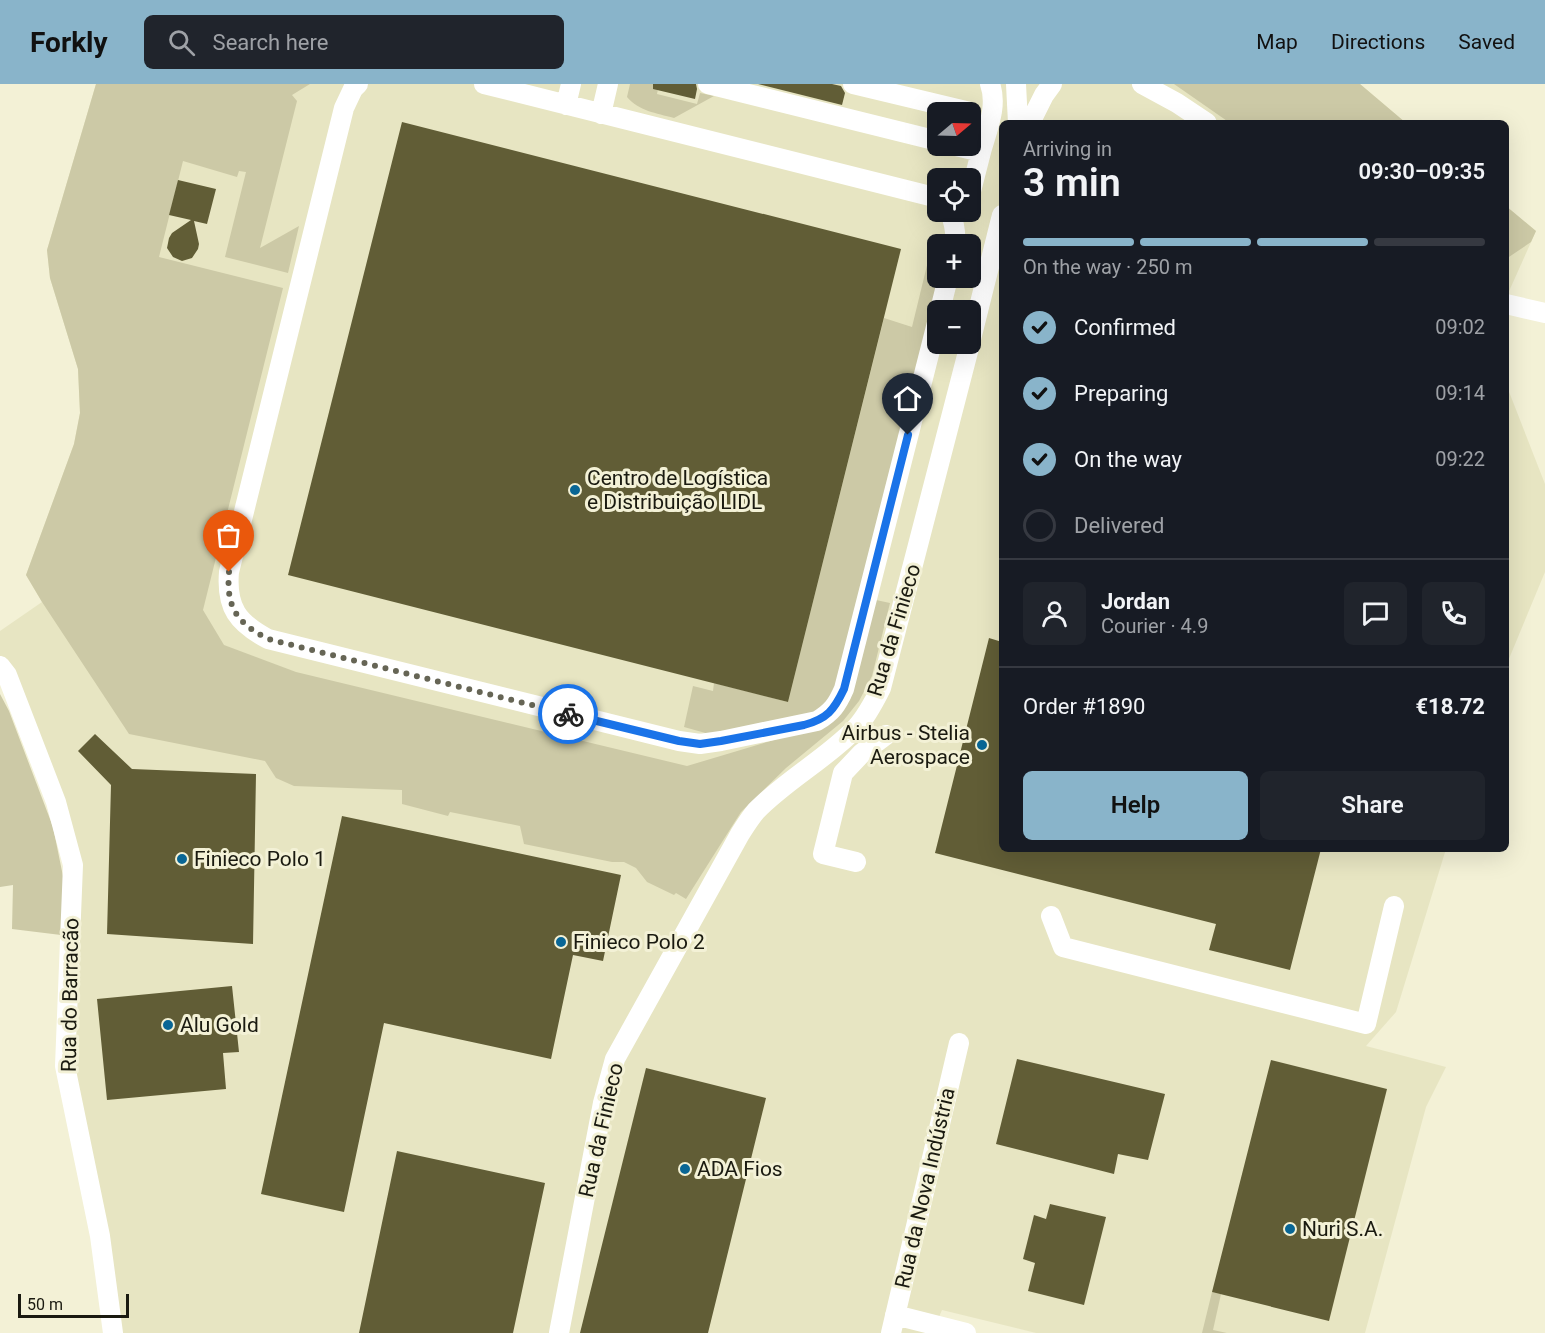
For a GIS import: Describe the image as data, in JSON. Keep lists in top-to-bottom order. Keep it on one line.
{"streets":{"street":["Rua da Finieco","Rua do Barracão","Rua da Nova Indústria"]},"places":["Centro de Logística e Distribuição LIDL","Airbus - Stelia Aerospace","Finieco Polo 1","Finieco Polo 2","Alu Gold","ADA Fios","Nuri S.A."],"scale_bar":"50 m","north":"right","page":{"header":"Forkly","search":"Search here","nav":["Map","Directions","Saved"],"map_buttons":["+","−"],"heading":["3 min","Arriving in","09:30–09:35"],"panel":["Jordan","Courier · 4.9","Order #1890","€18.72"],"bar":"On the way · 250 m","list":[["Confirmed","09:02"],["Preparing","09:14"],["On the way","09:22"],"Delivered"],"buttons":["Help","Share"],"scale":"50 m"}}
